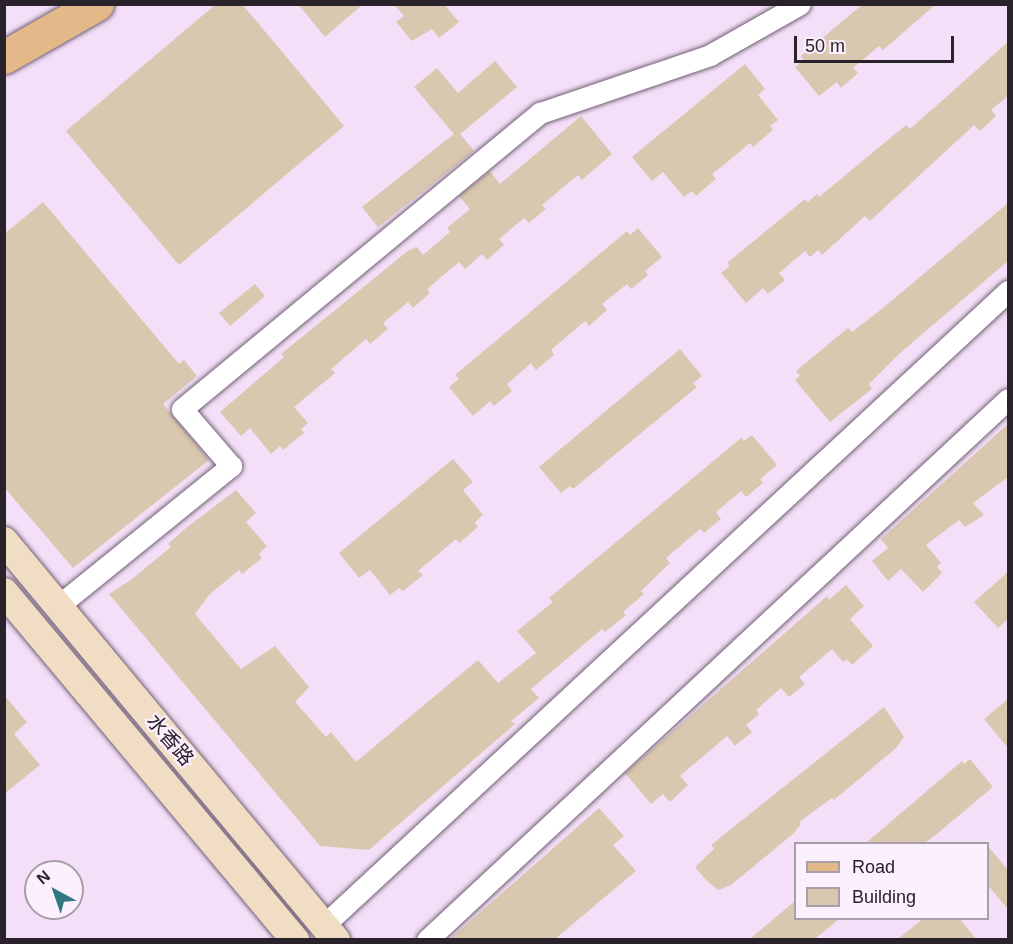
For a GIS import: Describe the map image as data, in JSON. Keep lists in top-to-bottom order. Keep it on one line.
{"streets":{"street":["水香路"]},"legend":["Road","Building"],"scale_bar":"50 m","north":"top left"}
